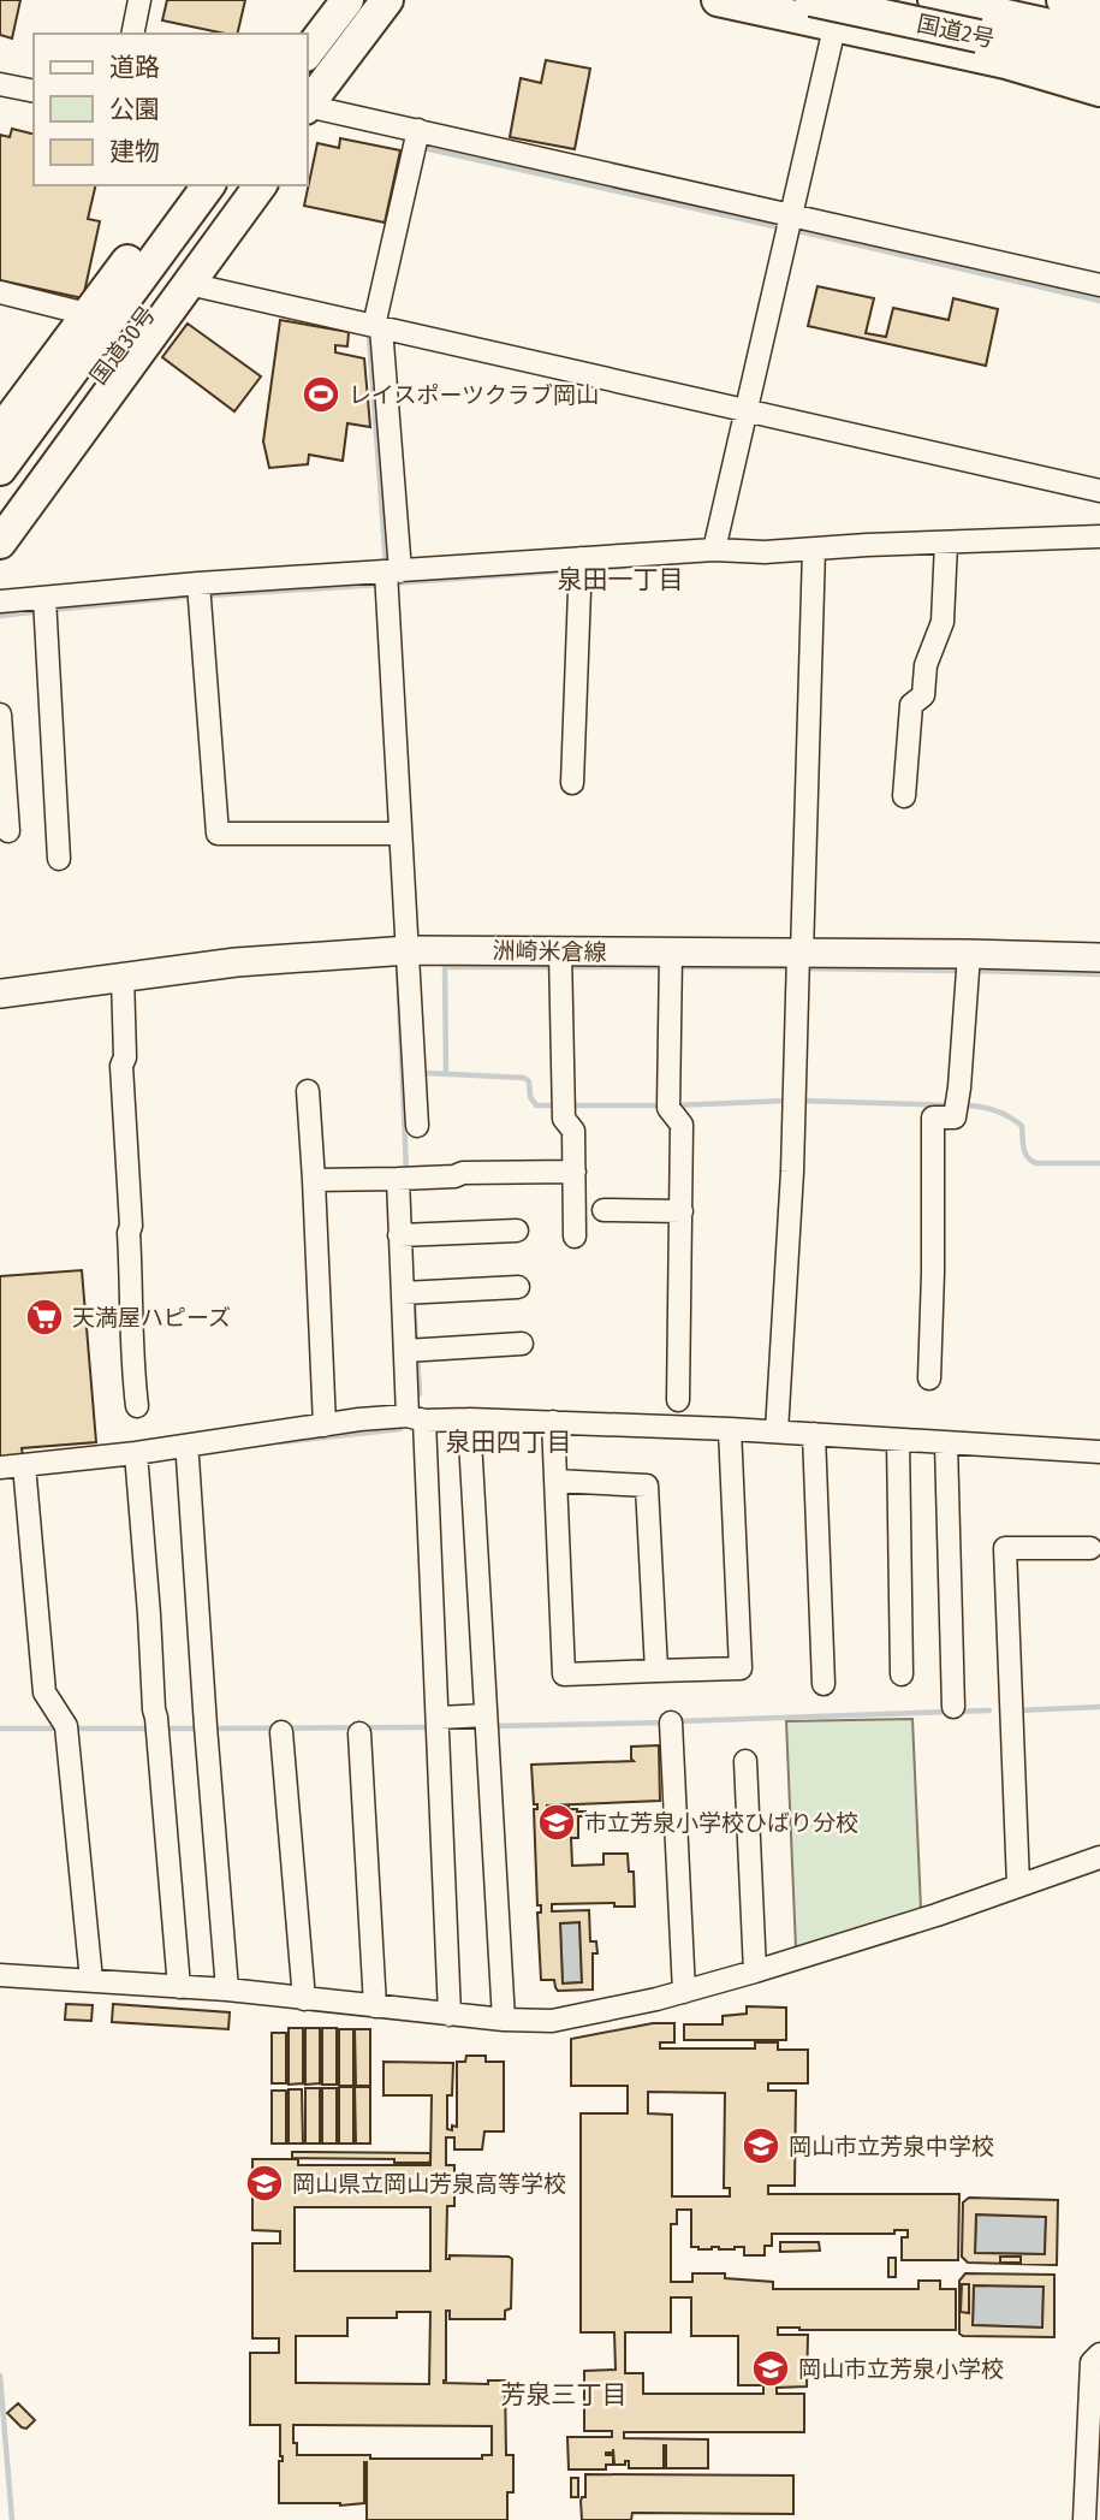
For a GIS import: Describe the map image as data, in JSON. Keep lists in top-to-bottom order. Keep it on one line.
{"streets":{"highway":["国道2号","国道30号"],"main road":["洲崎米倉線"]},"districts":["泉田一丁目","泉田四丁目","芳泉三丁目"],"places":{"sports":["レイスポーツクラブ岡山"],"supermarket":["天満屋ハピーズ"],"school or university":["市立芳泉小学校ひばり分校","岡山市立芳泉中学校","岡山県立岡山芳泉高等学校","岡山市立芳泉小学校"]},"legend":["道路","公園","建物"]}
